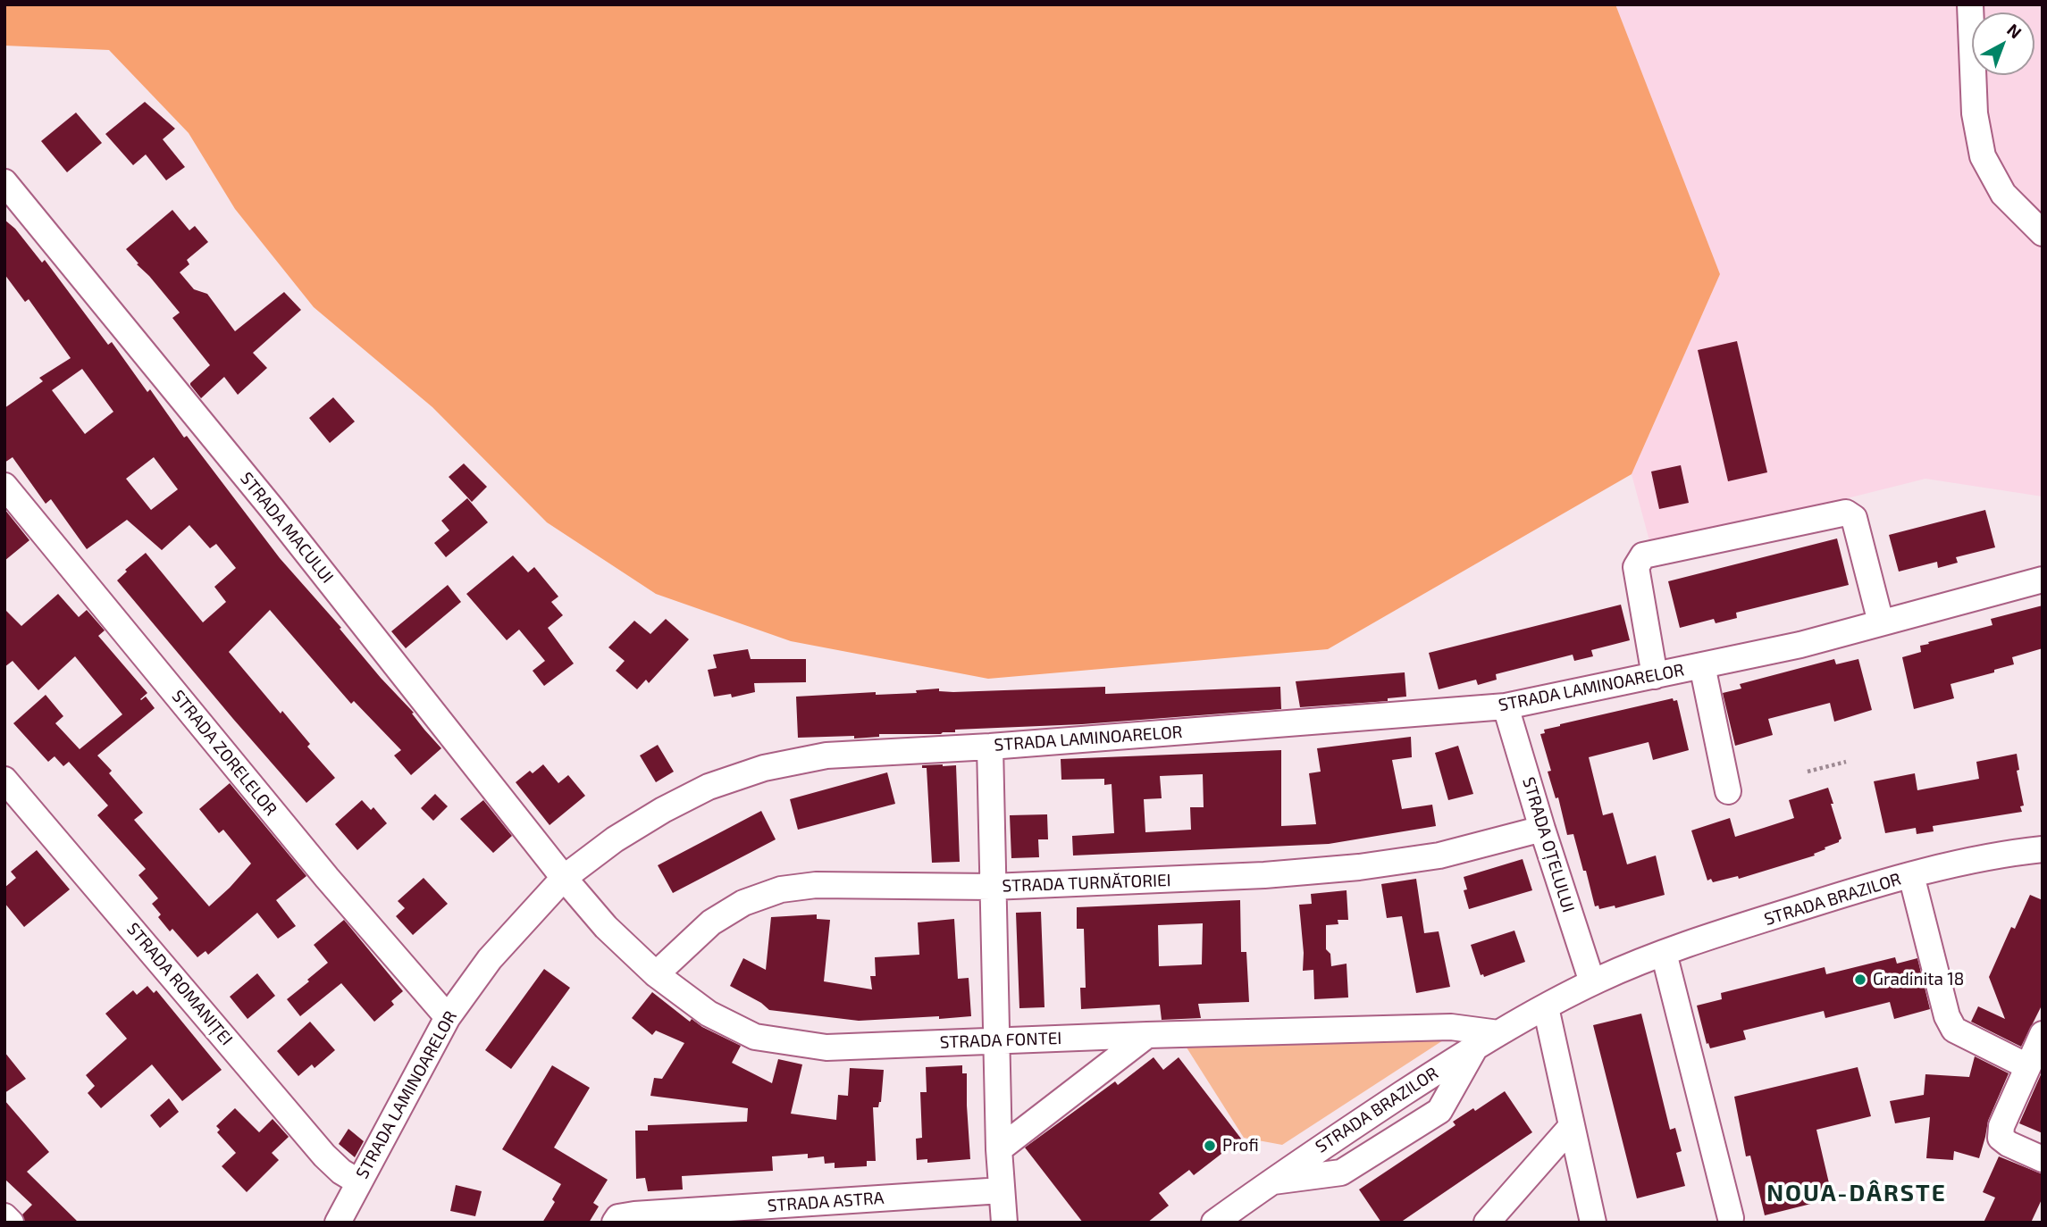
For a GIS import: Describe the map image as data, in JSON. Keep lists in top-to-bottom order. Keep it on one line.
{"streets":{"street":["STRADA MACULUI","STRADA LAMINOARELOR","STRADA ZORELELOR","STRADA OȚELULUI","STRADA TURNĂTORIEI","STRADA BRAZILOR","STRADA ROMANIȚEI","STRADA FONTEI","STRADA ASTRA"]},"crossings":[["STRADA MACULUI","STRADA LAMINOARELOR"],["STRADA MACULUI","STRADA FONTEI"],["STRADA LAMINOARELOR","STRADA ZORELELOR"],["STRADA LAMINOARELOR","STRADA OȚELULUI"],["STRADA LAMINOARELOR","STRADA ROMANIȚEI"],["STRADA LAMINOARELOR","STRADA FONTEI"],["STRADA OȚELULUI","STRADA TURNĂTORIEI"],["STRADA OȚELULUI","STRADA BRAZILOR"],["STRADA TURNĂTORIEI","STRADA FONTEI"],["STRADA BRAZILOR","STRADA FONTEI"]],"districts":["NOUA-DÂRSTE"],"places":["Gradinita 18","Profi"],"north":"top right"}
